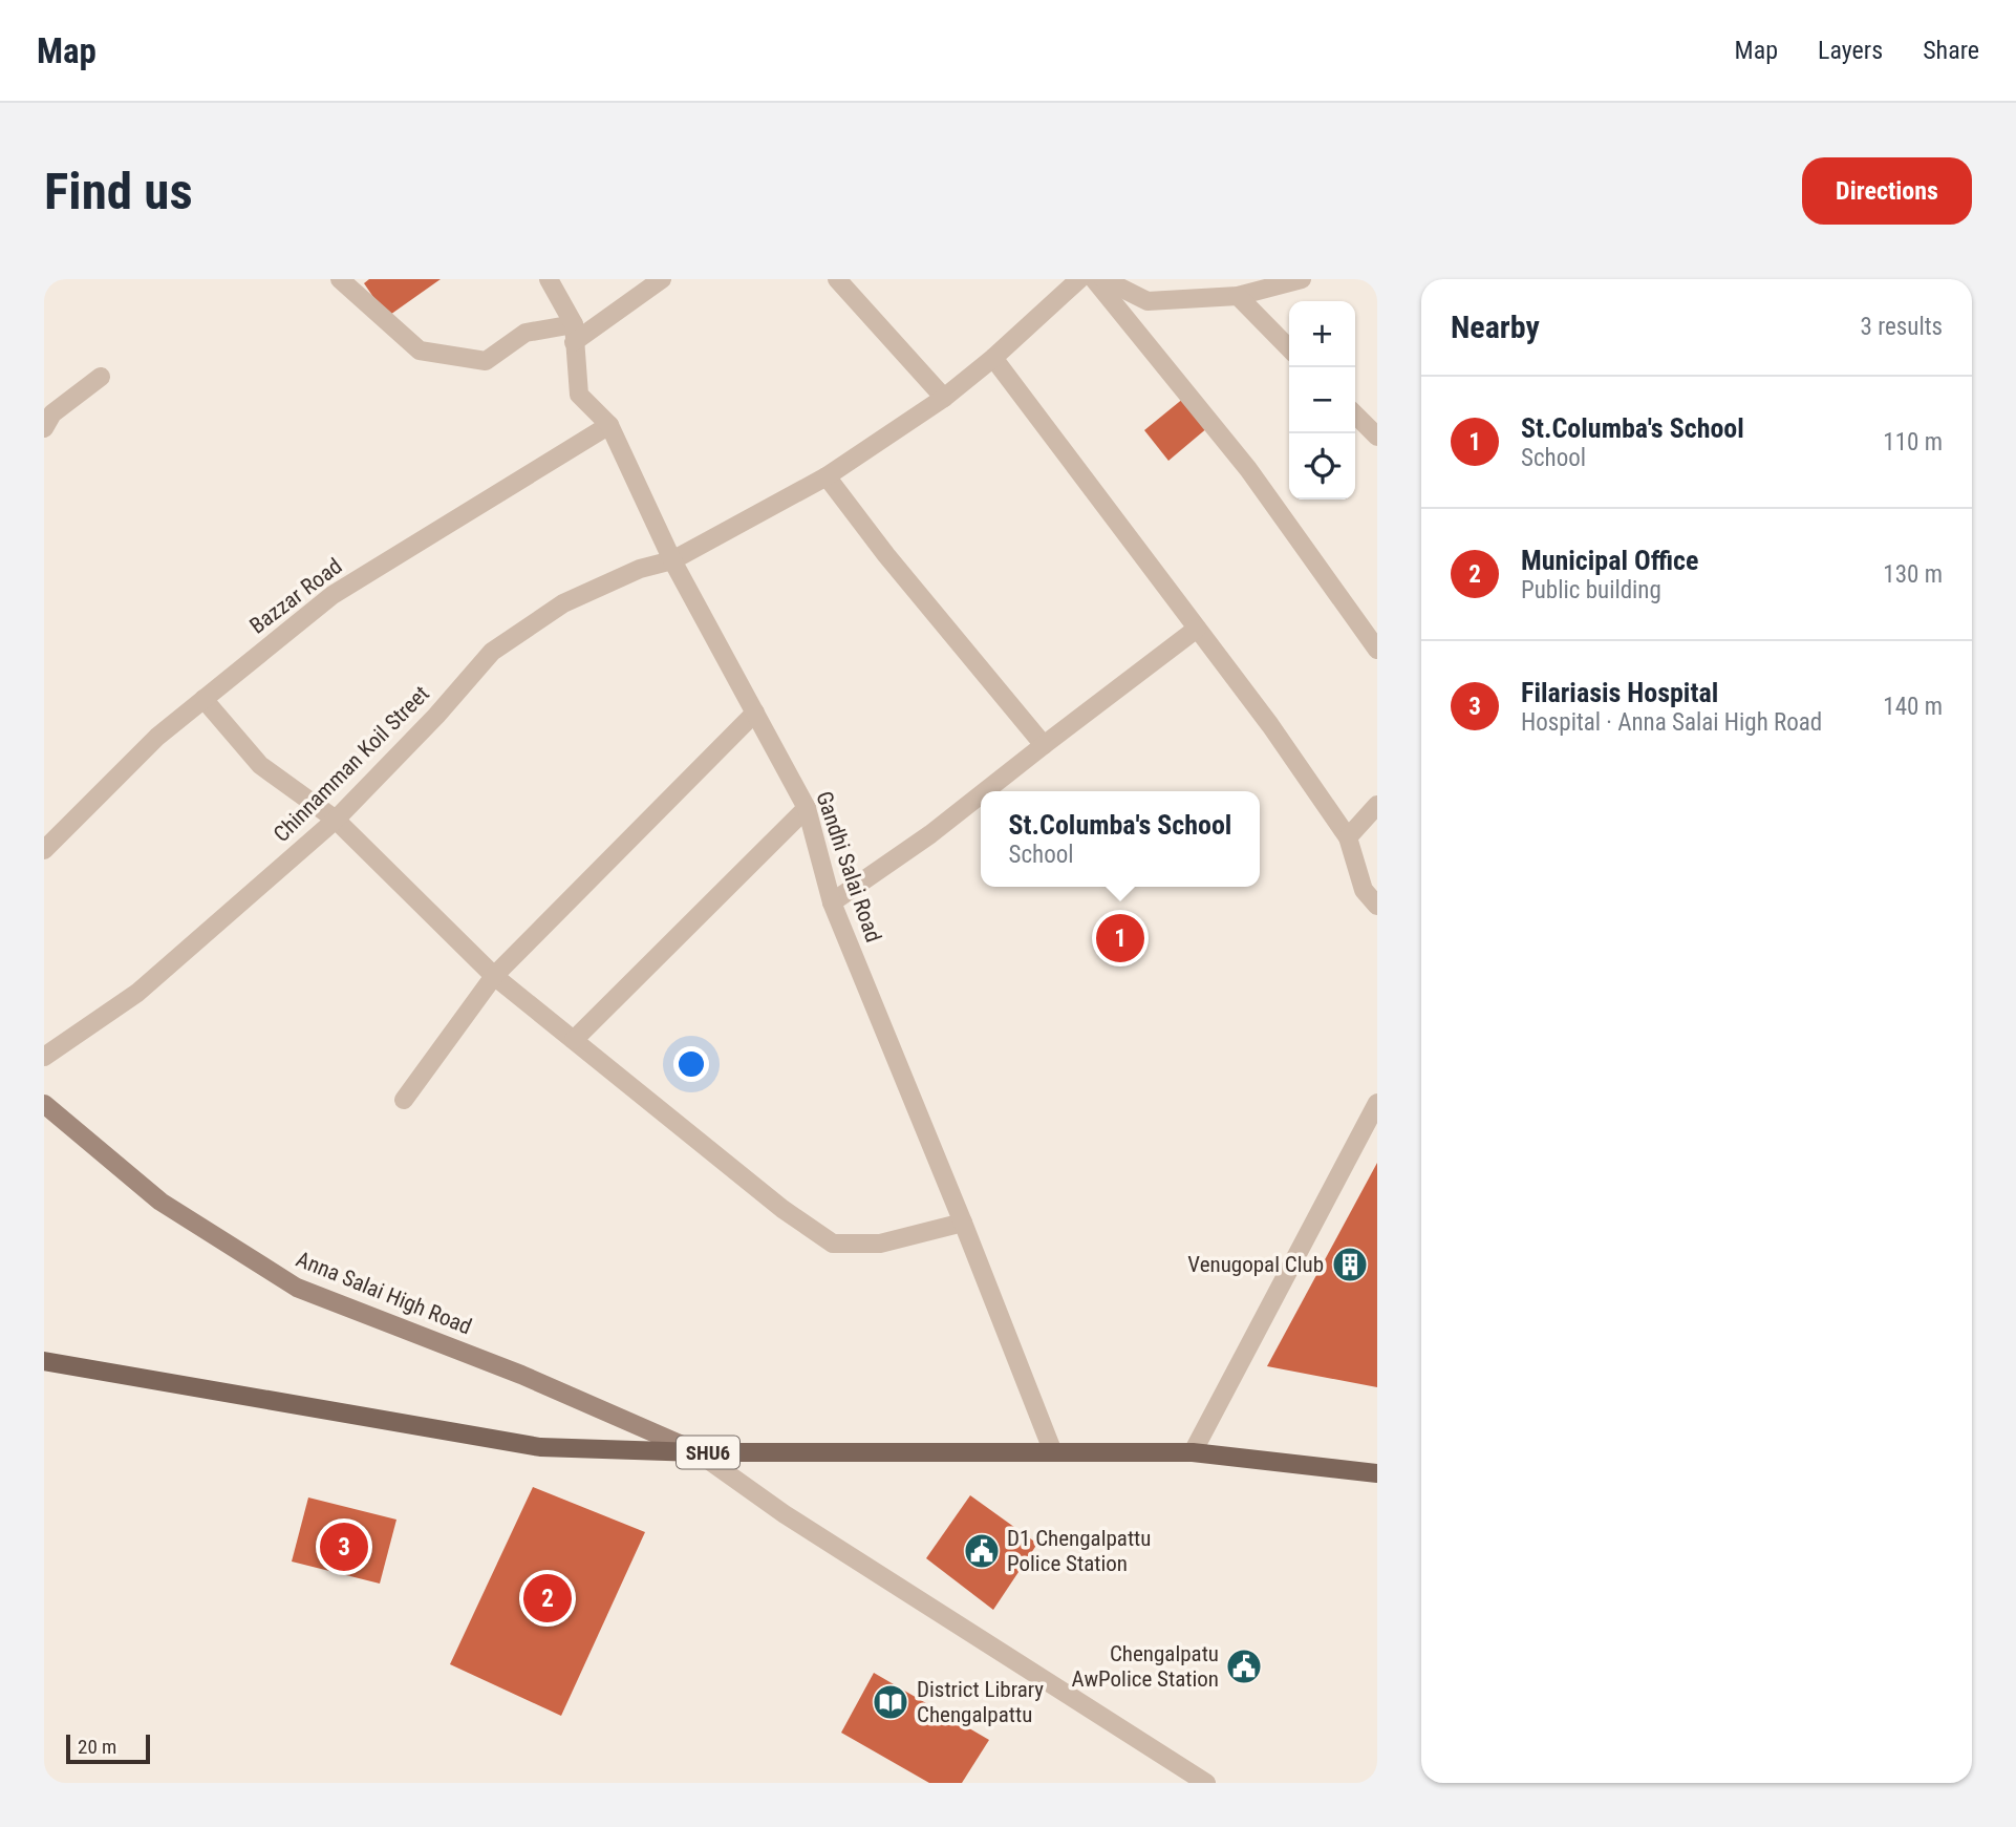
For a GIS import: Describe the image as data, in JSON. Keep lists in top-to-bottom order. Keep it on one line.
{"streets":{"main road":["Anna Salai High Road","SHU6"],"street":["Bazzar Road","Chinnamman Koil Street","Gandhi Salai Road"]},"crossings":[["Bazzar Road","Gandhi Salai Road"],["Chinnamman Koil Street","Gandhi Salai Road"],["Gandhi Salai Road","SHU6"],["Anna Salai High Road","SHU6"]],"places":{"building":["Venugopal Club"],"public building":["D1 Chengalpattu Police Station","Chengalpatu AwPolice Station"],"library":["District Library Chengalpattu"]},"scale_bar":"20 m","page":{"header":"Map","nav":["Map","Layers","Share"],"buttons":"Directions","title":"Find us","heading":["Nearby","3 results"],"map_buttons":["+","−"],"list":[{"mark":"1","name":"St.Columba's School","note":"School","value":"110 m"},{"mark":"2","name":"Municipal Office","note":"Public building","value":"130 m"},{"mark":"3","name":"Filariasis Hospital","note":"Hospital · Anna Salai High Road","value":"140 m"}],"popup":["St.Columba's School","School"],"pins":["1","3","2"],"scale":"20 m"}}
